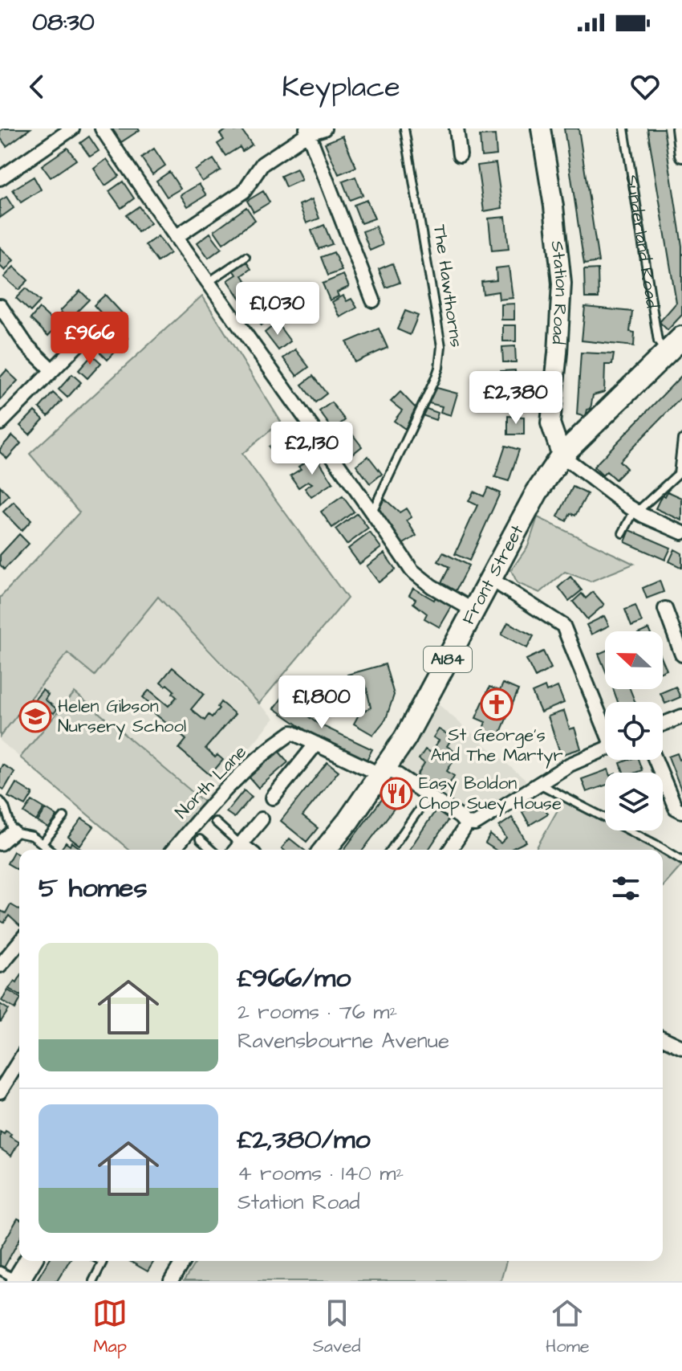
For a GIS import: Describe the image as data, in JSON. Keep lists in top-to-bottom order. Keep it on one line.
{"streets":{"main road":["Station Road","Front Street","A184"],"street":["North Lane"],"lane":["Sunderland Road","The Hawthorns"]},"crossings":[["Sunderland Road","A184"],["Station Road","Front Street"],["Station Road","A184"],["Front Street","A184"]],"places":{"church":["St George's And The Martyr"],"school or university":["Helen Gibson Nursery School"],"restaurant":["Easy Boldon Chop Suey House"]},"north":"left","page":{"status":"08:30","header":"Keyplace","price":["£1,030","£966","£2,380","£2,130","£1,800"],"heading":"5 homes","list":[{"name":"£966/mo","note":"2 rooms · 76 m² · Ravensbourne Avenue"},{"name":"£2,380/mo","note":"4 rooms · 140 m² · Station Road"}],"tabs":["Map","Saved","Home"]}}
